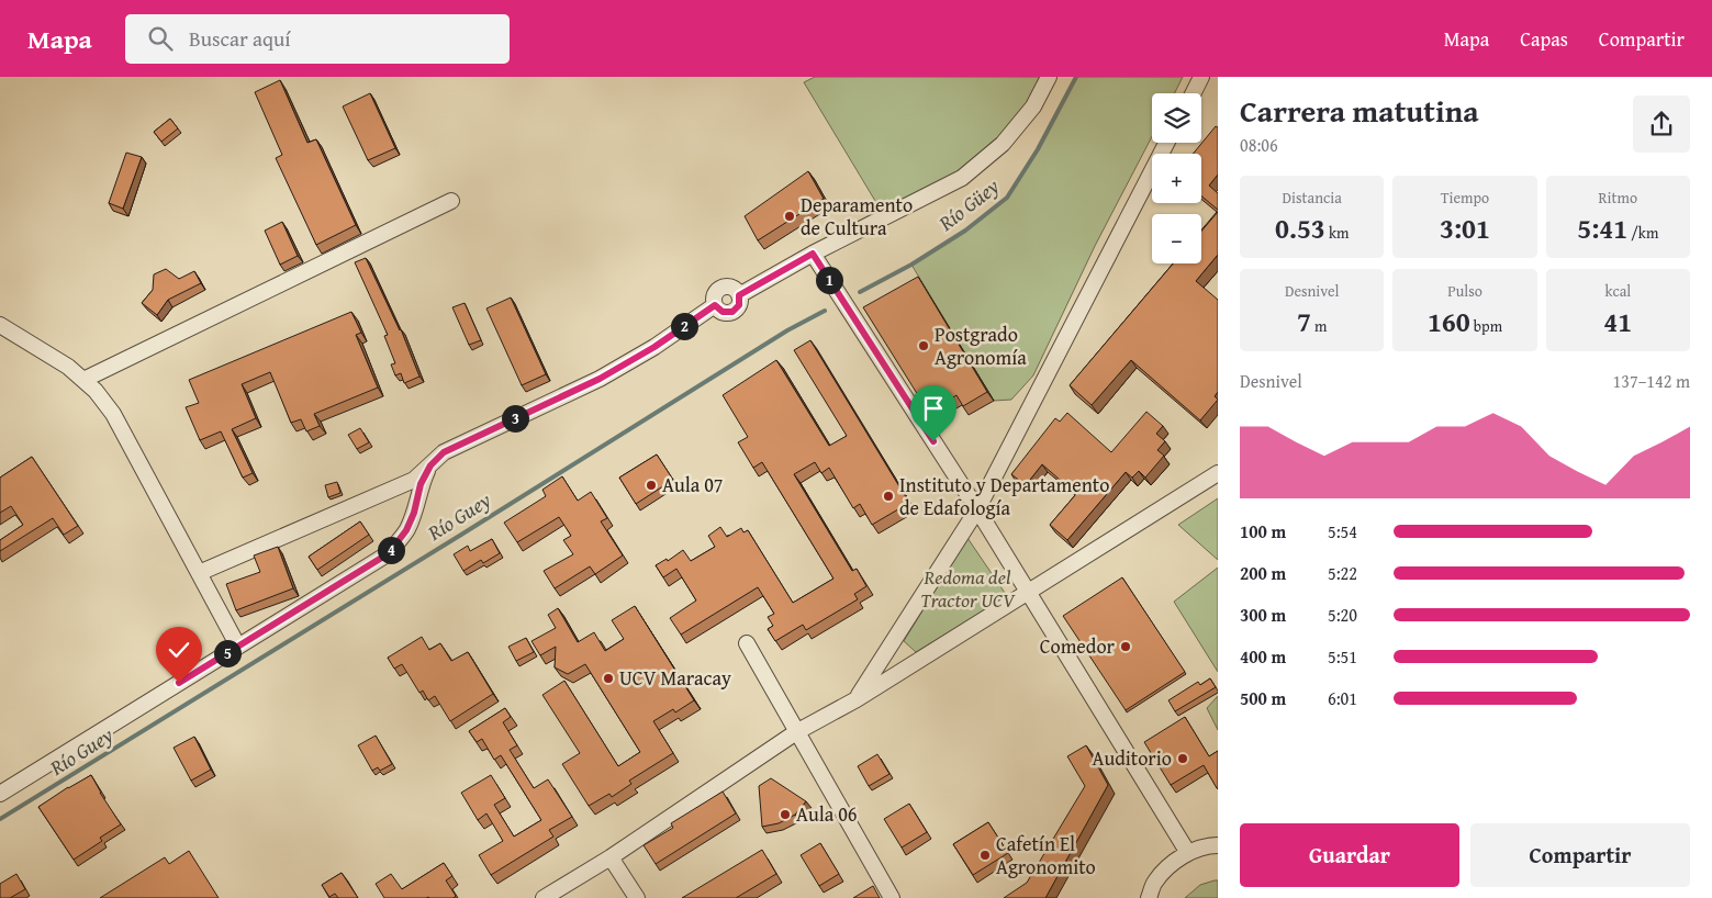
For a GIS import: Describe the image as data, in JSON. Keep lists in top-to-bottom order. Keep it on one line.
{"water":["Río Güey","Río Guey"],"parks":["Redoma del Tractor UCV"],"places":["Deparamento de Cultura","Postgrado Agronomía","Aula 07","Instituto y Departamento de Edafología","Comedor","UCV Maracay","Auditorio","Aula 06","Cafetín El Agronomito"],"page":{"header":"Mapa","search":"Buscar aquí","nav":["Mapa","Capas","Compartir"],"heading":["Carrera matutina","08:06"],"map_buttons":["+","−"],"stats":[["Distancia","0.53 km"],["Tiempo","3:01"],["Ritmo","5:41 /km"],["Desnivel","7 m"],["Pulso","160 bpm"],["kcal","41"]],"pins":["1","2","3","4","5"],"chart":["Desnivel","137–142 m"],"list":[{"name":"100 m","note":"5:54"},{"name":"200 m","note":"5:22"},{"name":"300 m","note":"5:20"},{"name":"400 m","note":"5:51"},{"name":"500 m","note":"6:01"}],"buttons":["Guardar","Compartir"]}}
